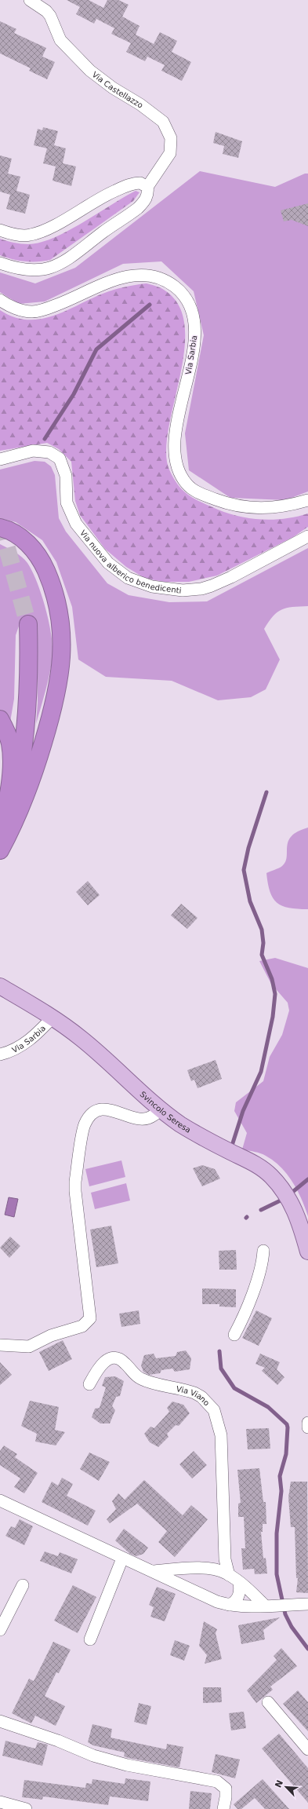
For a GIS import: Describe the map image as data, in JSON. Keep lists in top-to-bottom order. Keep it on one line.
{"streets":{"main road":["Svincolo Seresa"],"street":["Via Castellazzo","Via Sarbia","Via nuova alberico benedicenti","Via Viano"]},"crossings":[["Via Sarbia","Svincolo Seresa"]],"north":"top left"}
